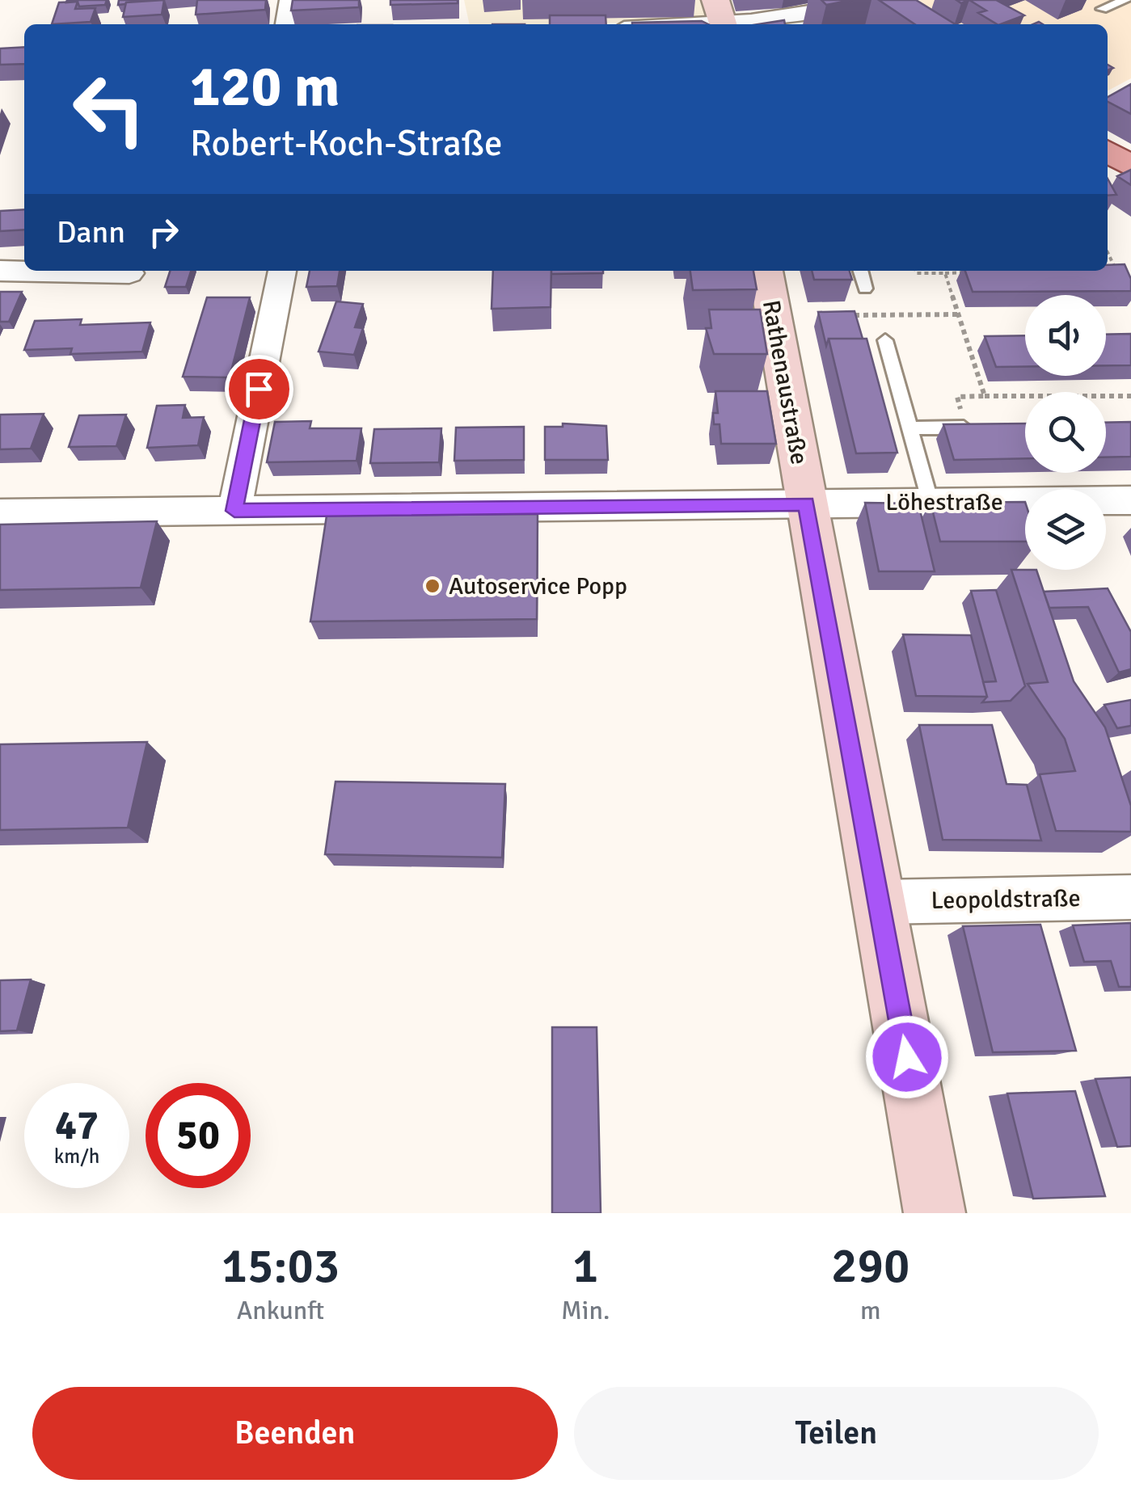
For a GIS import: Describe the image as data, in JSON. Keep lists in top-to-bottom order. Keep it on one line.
{"streets":{"main road":["Rathenaustraße"],"street":["Löhestraße","Leopoldstraße"]},"crossings":[["Rathenaustraße","Löhestraße"],["Rathenaustraße","Leopoldstraße"]],"places":["Autoservice Popp"],"page":{"turn":["120 m","Robert-Koch-Straße"],"then":"Dann","speed":"47 km/h","limit":"50","eta":["15:03","Ankunft","1","Min.","290","m"],"buttons":["Beenden","Teilen"]}}
